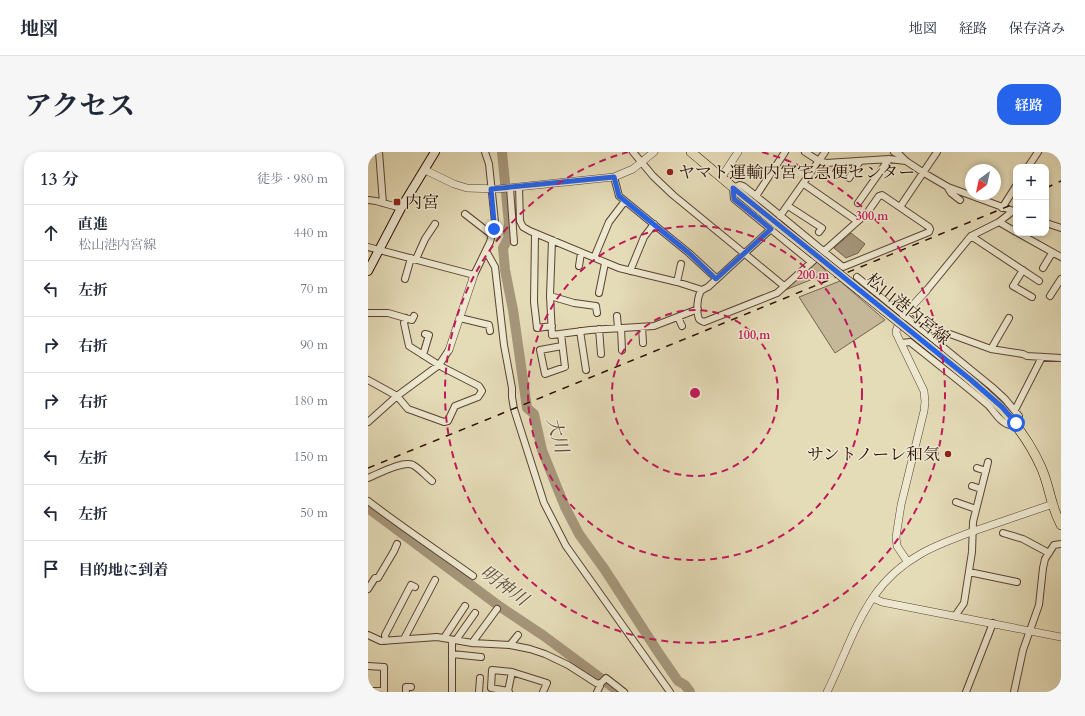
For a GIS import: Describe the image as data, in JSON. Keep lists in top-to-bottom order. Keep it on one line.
{"streets":{"main road":["松山港内宮線"]},"water":["大川","明神川"],"places":{"other":["ヤマト運輸内宮宅急便センター","サントノーレ和気"],"transit":["内宮"]},"north":"bottom left","page":{"header":"地図","nav":["地図","経路","保存済み"],"title":"アクセス","buttons":"経路","heading":["13 分","徒歩 · 980 m"],"map_buttons":["+","−"],"list":[["直進","松山港内宮線","440 m"],["左折","70 m"],["右折","90 m"],["右折","180 m"],["左折","150 m"],["左折","50 m"],"目的地に到着"]},"rings":["300 m","200 m","100 m"]}
